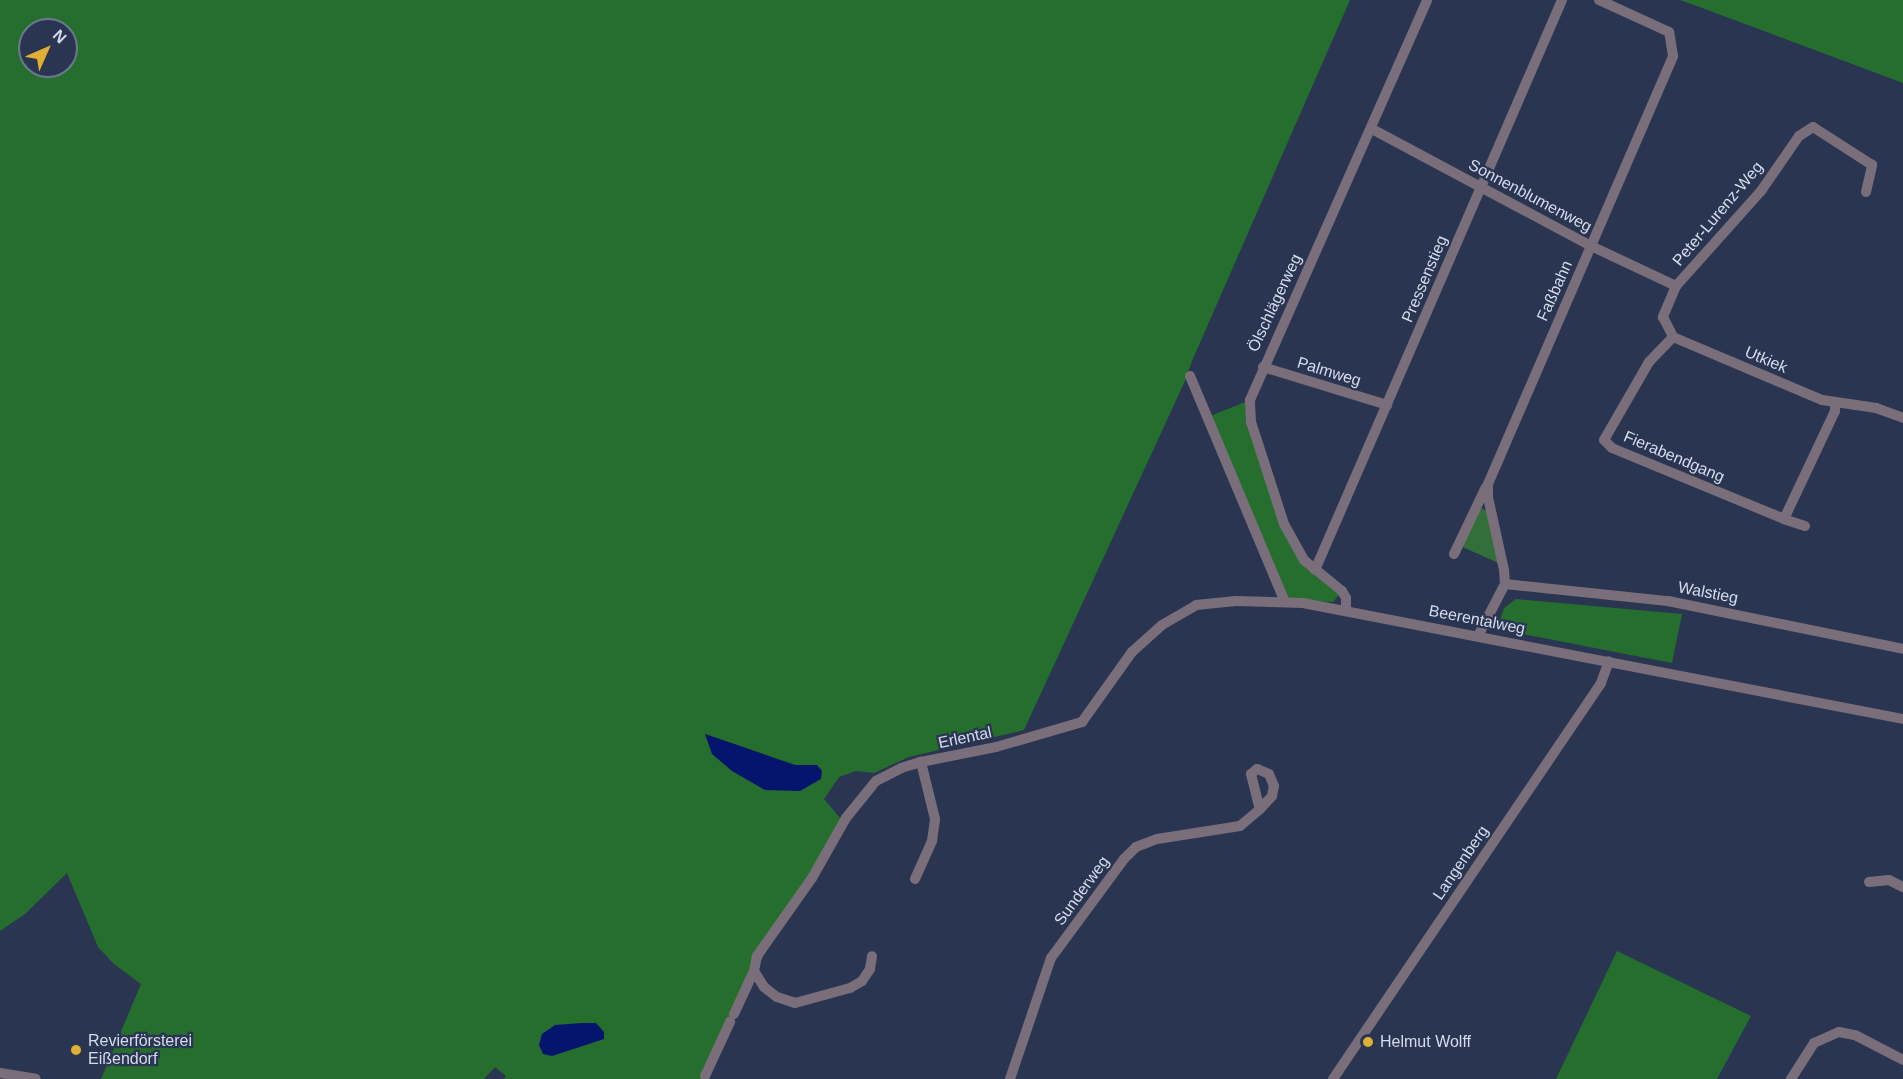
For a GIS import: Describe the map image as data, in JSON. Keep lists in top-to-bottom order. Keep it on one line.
{"streets":{"street":["Sonnenblumenweg","Peter-Lurenz-Weg","Pressenstieg","Faßbahn","Ölschlägerweg","Utkiek","Palmweg","Fierabendgang","Walstieg","Beerentalweg","Erlental","Langenberg","Sunderweg"]},"crossings":[["Sonnenblumenweg","Peter-Lurenz-Weg"],["Sonnenblumenweg","Pressenstieg"],["Sonnenblumenweg","Faßbahn"],["Sonnenblumenweg","Ölschlägerweg"],["Pressenstieg","Ölschlägerweg"],["Pressenstieg","Palmweg"],["Ölschlägerweg","Palmweg"],["Ölschlägerweg","Beerentalweg"],["Utkiek","Fierabendgang"],["Beerentalweg","Erlental"],["Beerentalweg","Langenberg"]],"places":["Helmut Wolff","Revierförsterei Eißendorf"],"north":"top right"}
